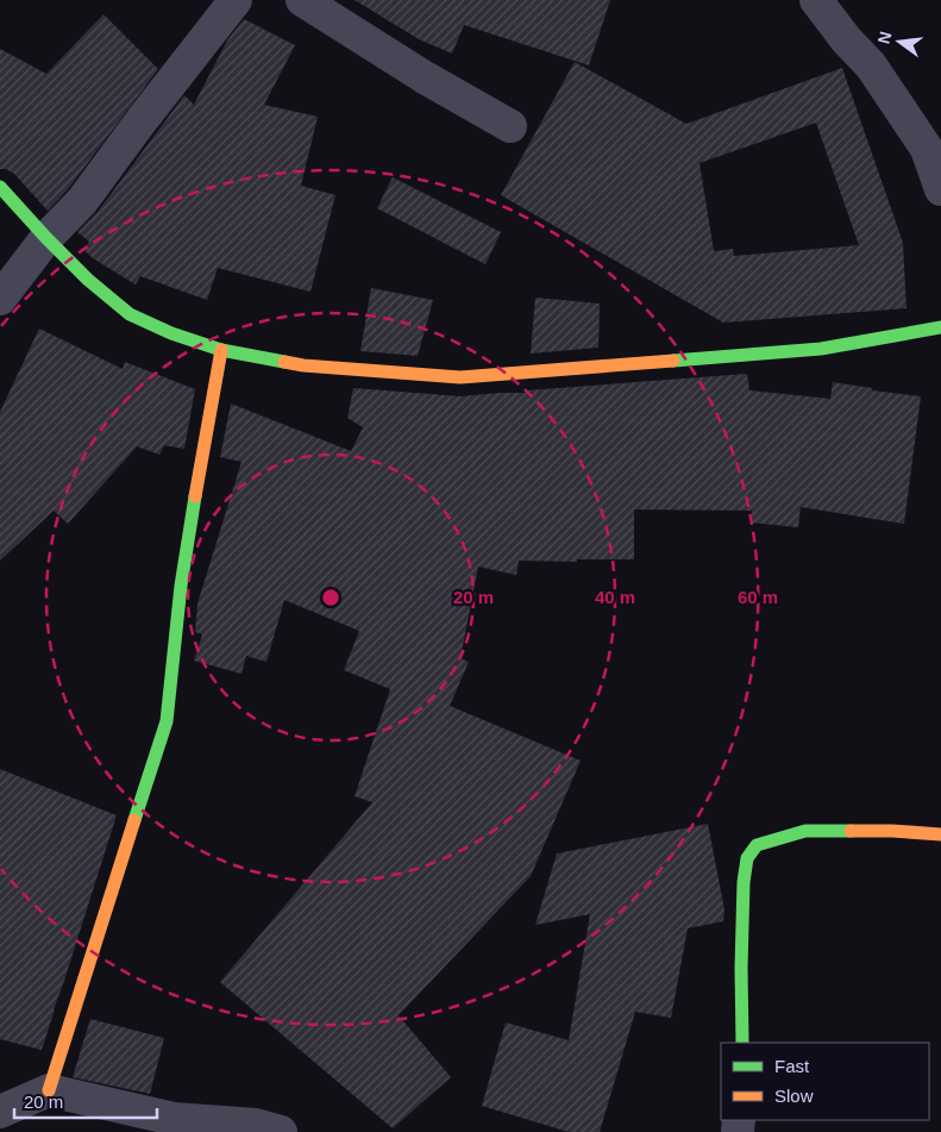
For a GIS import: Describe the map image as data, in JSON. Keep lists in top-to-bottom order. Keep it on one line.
{"legend":["Fast","Slow"],"scale_bar":"20 m","north":"left","rings":["20 m","40 m","60 m"]}
